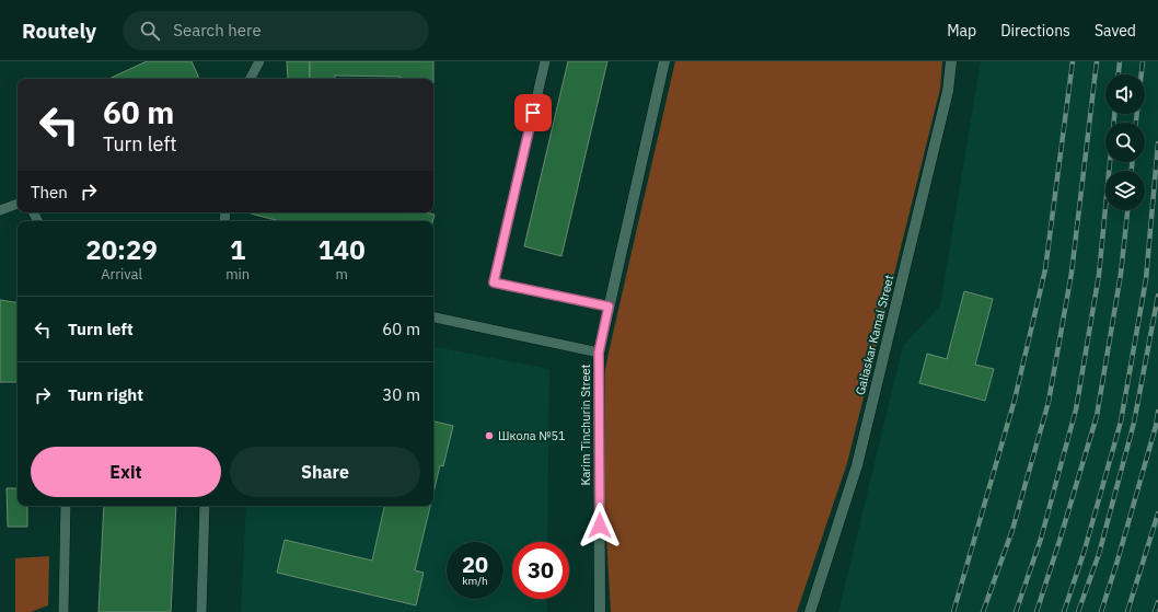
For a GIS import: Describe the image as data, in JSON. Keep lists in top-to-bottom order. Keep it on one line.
{"streets":{"street":["Galiaskar Kamal Street","Karim Tinchurin Street"]},"places":["Школа №51"],"page":{"header":"Routely","search":"Search here","nav":["Map","Directions","Saved"],"turn":["60 m","Turn left"],"then":"Then","eta":["20:29","Arrival","1","min","140","m"],"list":[{"name":"Turn left","value":"60 m"},{"name":"Turn right","value":"30 m"}],"buttons":["Exit","Share"],"speed":"20 km/h","limit":"30"}}
